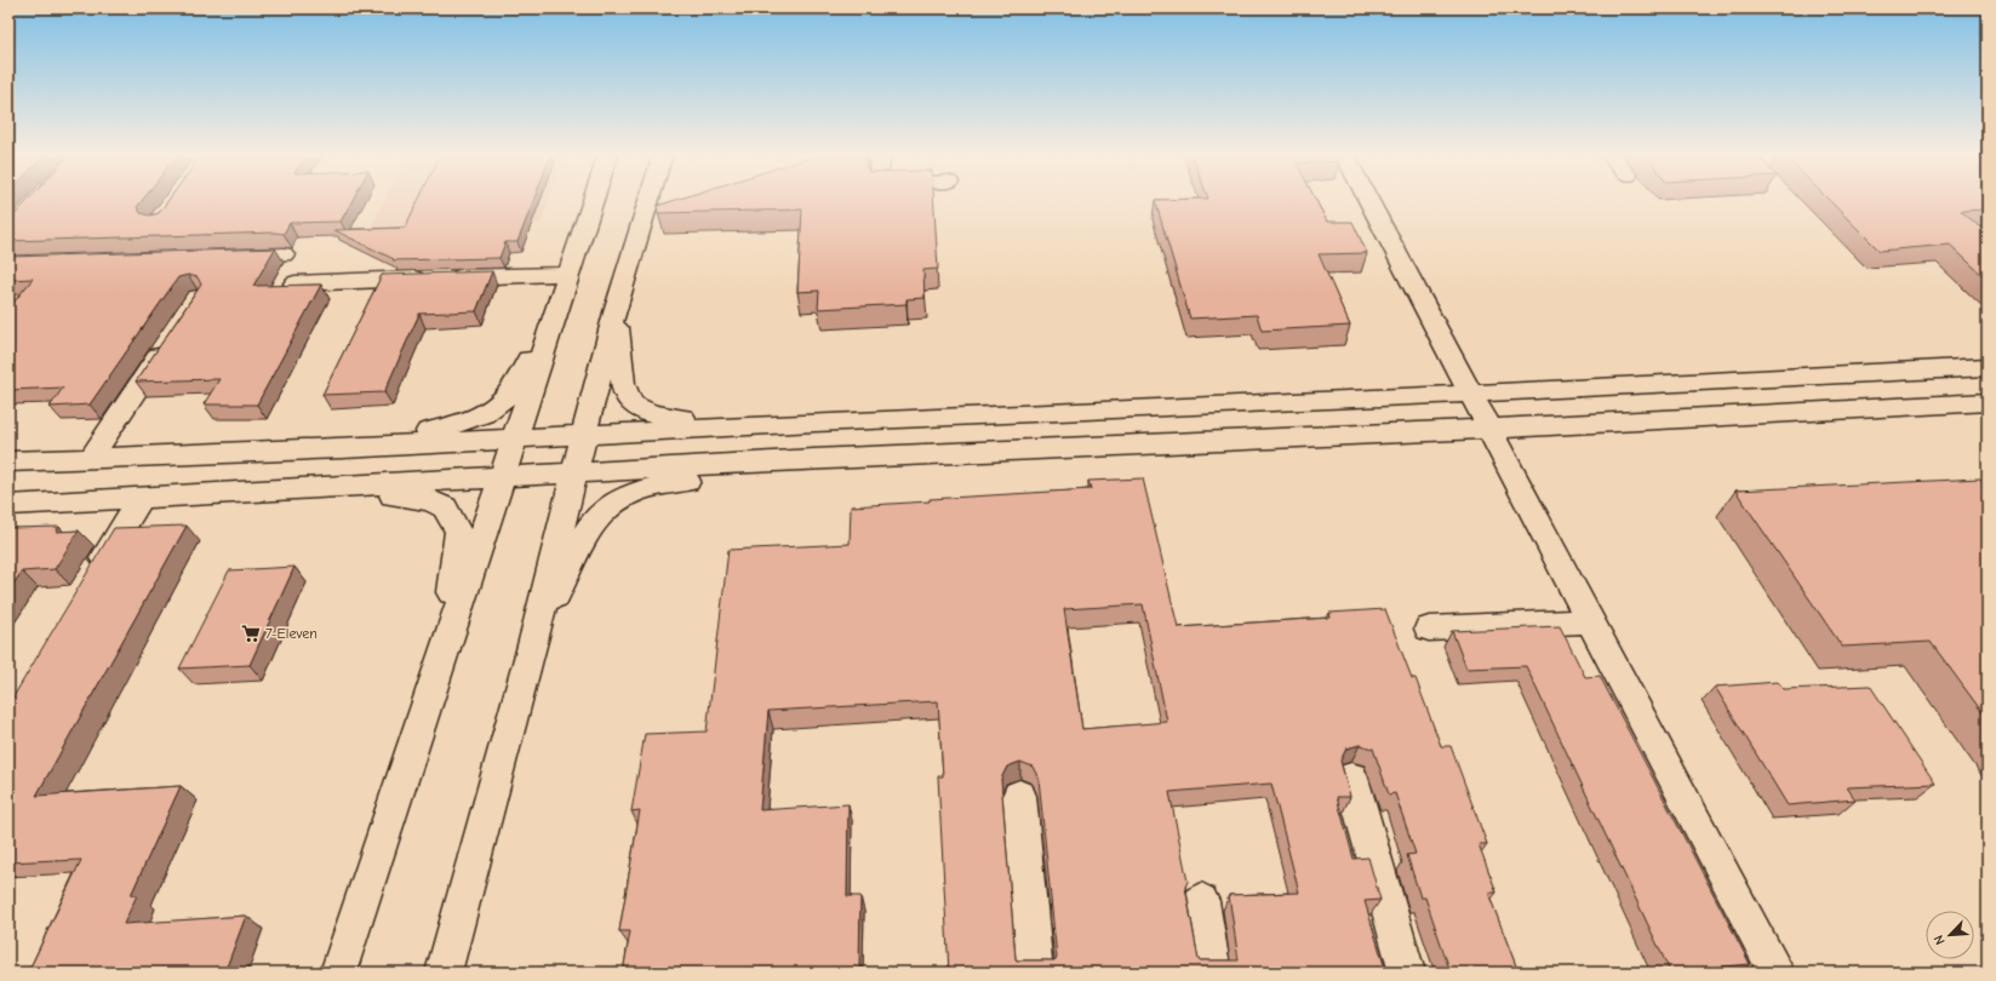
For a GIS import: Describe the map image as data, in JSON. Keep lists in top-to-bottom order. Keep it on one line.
{"places":{"supermarket":["7-Eleven"]},"north":"bottom left"}
